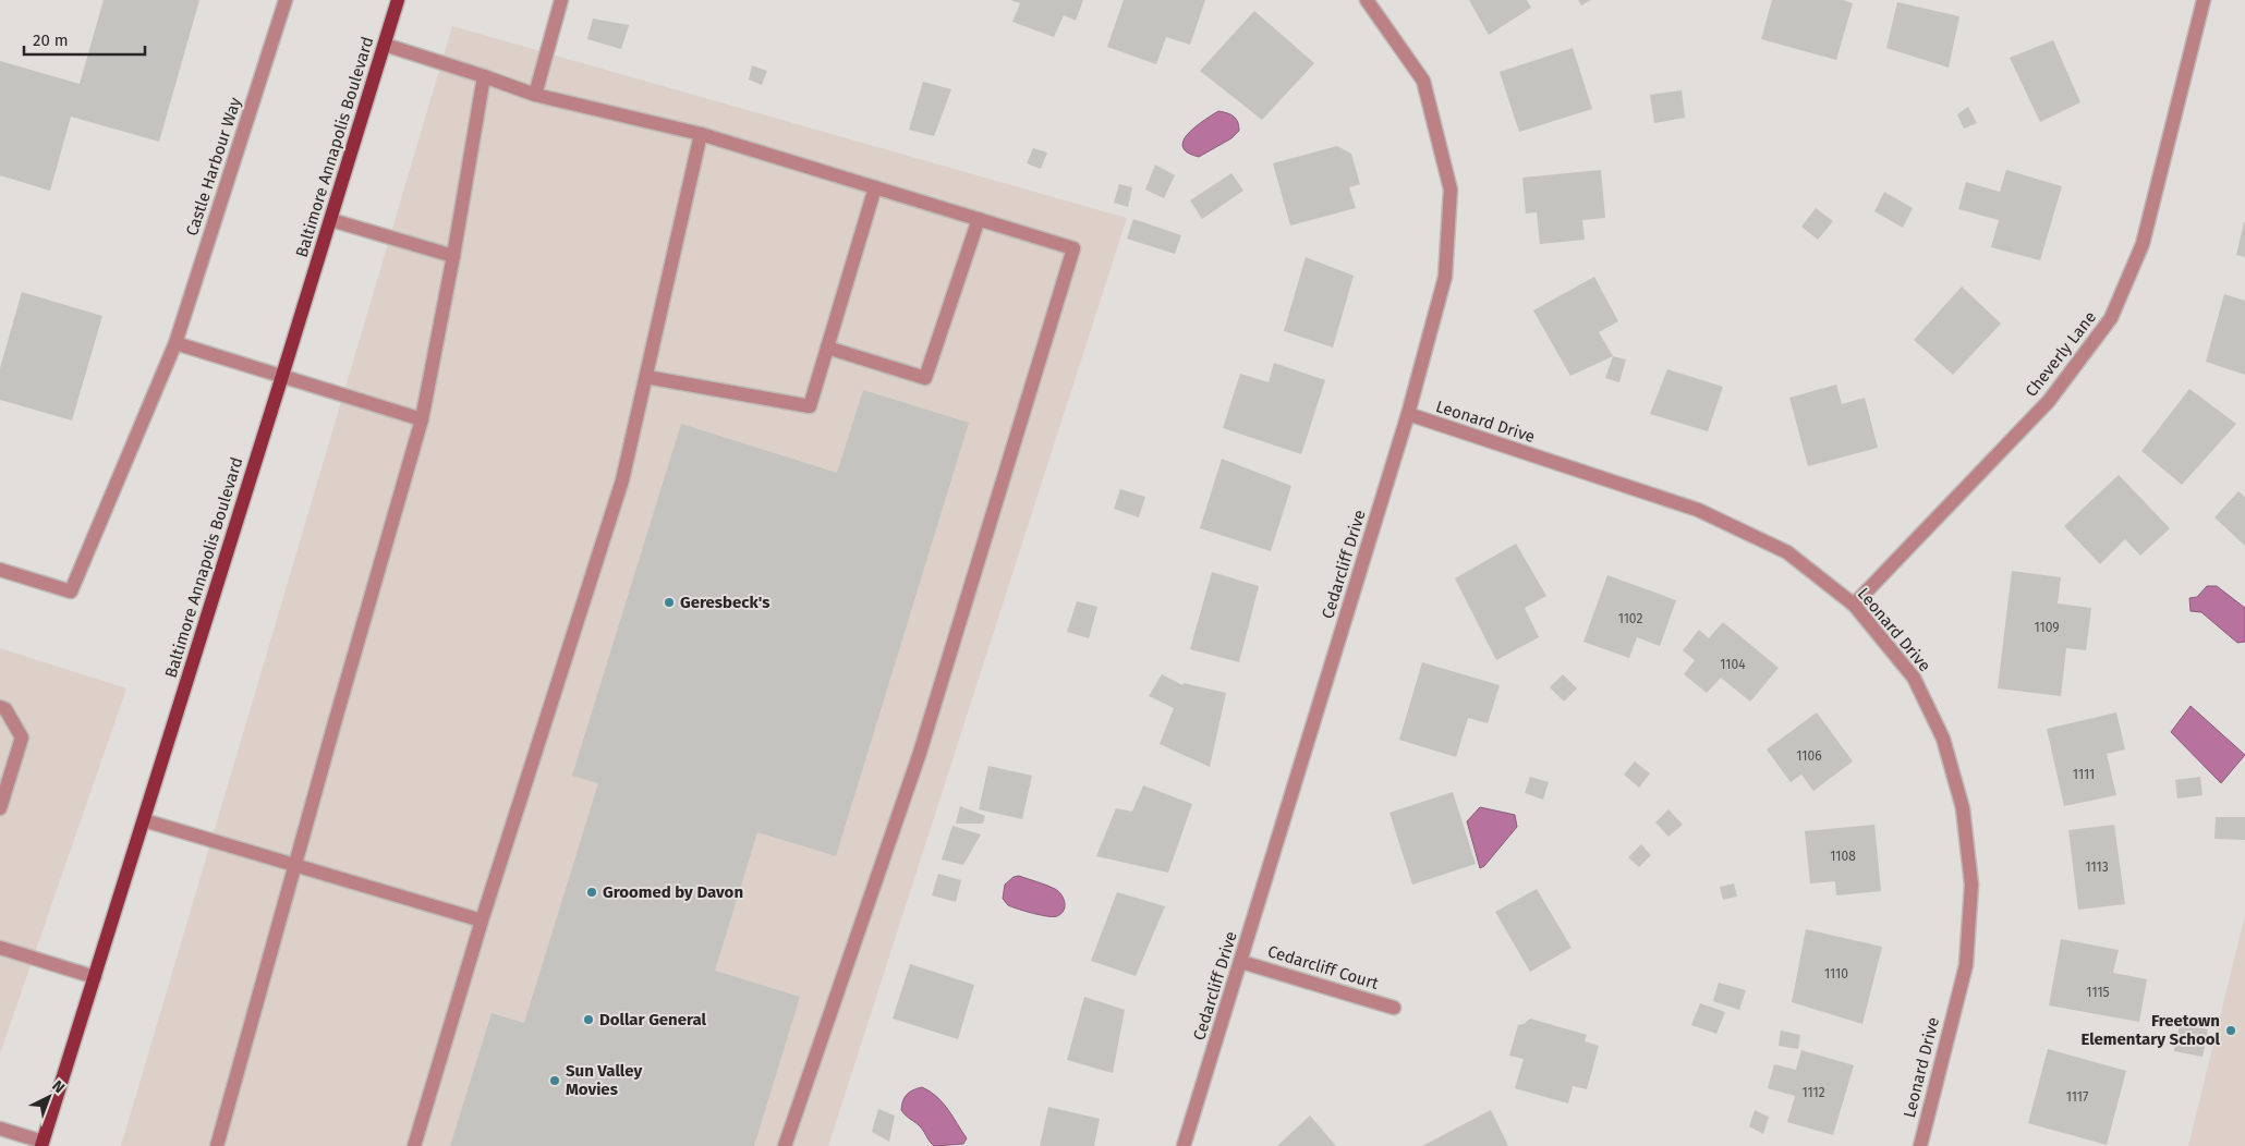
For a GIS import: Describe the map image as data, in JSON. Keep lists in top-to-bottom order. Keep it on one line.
{"streets":{"main road":["Baltimore Annapolis Boulevard"],"street":["Castle Harbour Way","Cheverly Lane","Leonard Drive","Cedarcliff Drive","Cedarcliff Court"]},"crossings":[["Cheverly Lane","Leonard Drive"],["Leonard Drive","Cedarcliff Drive"],["Cedarcliff Drive","Cedarcliff Court"]],"places":["Geresbeck's","Groomed by Davon","Dollar General","Freetown Elementary School","Sun Valley Movies"],"house_numbers":["1102","1109","1104","1106","1111","1108","1113","1110","1115","1112","1117"],"scale_bar":"20 m","north":"top right"}
